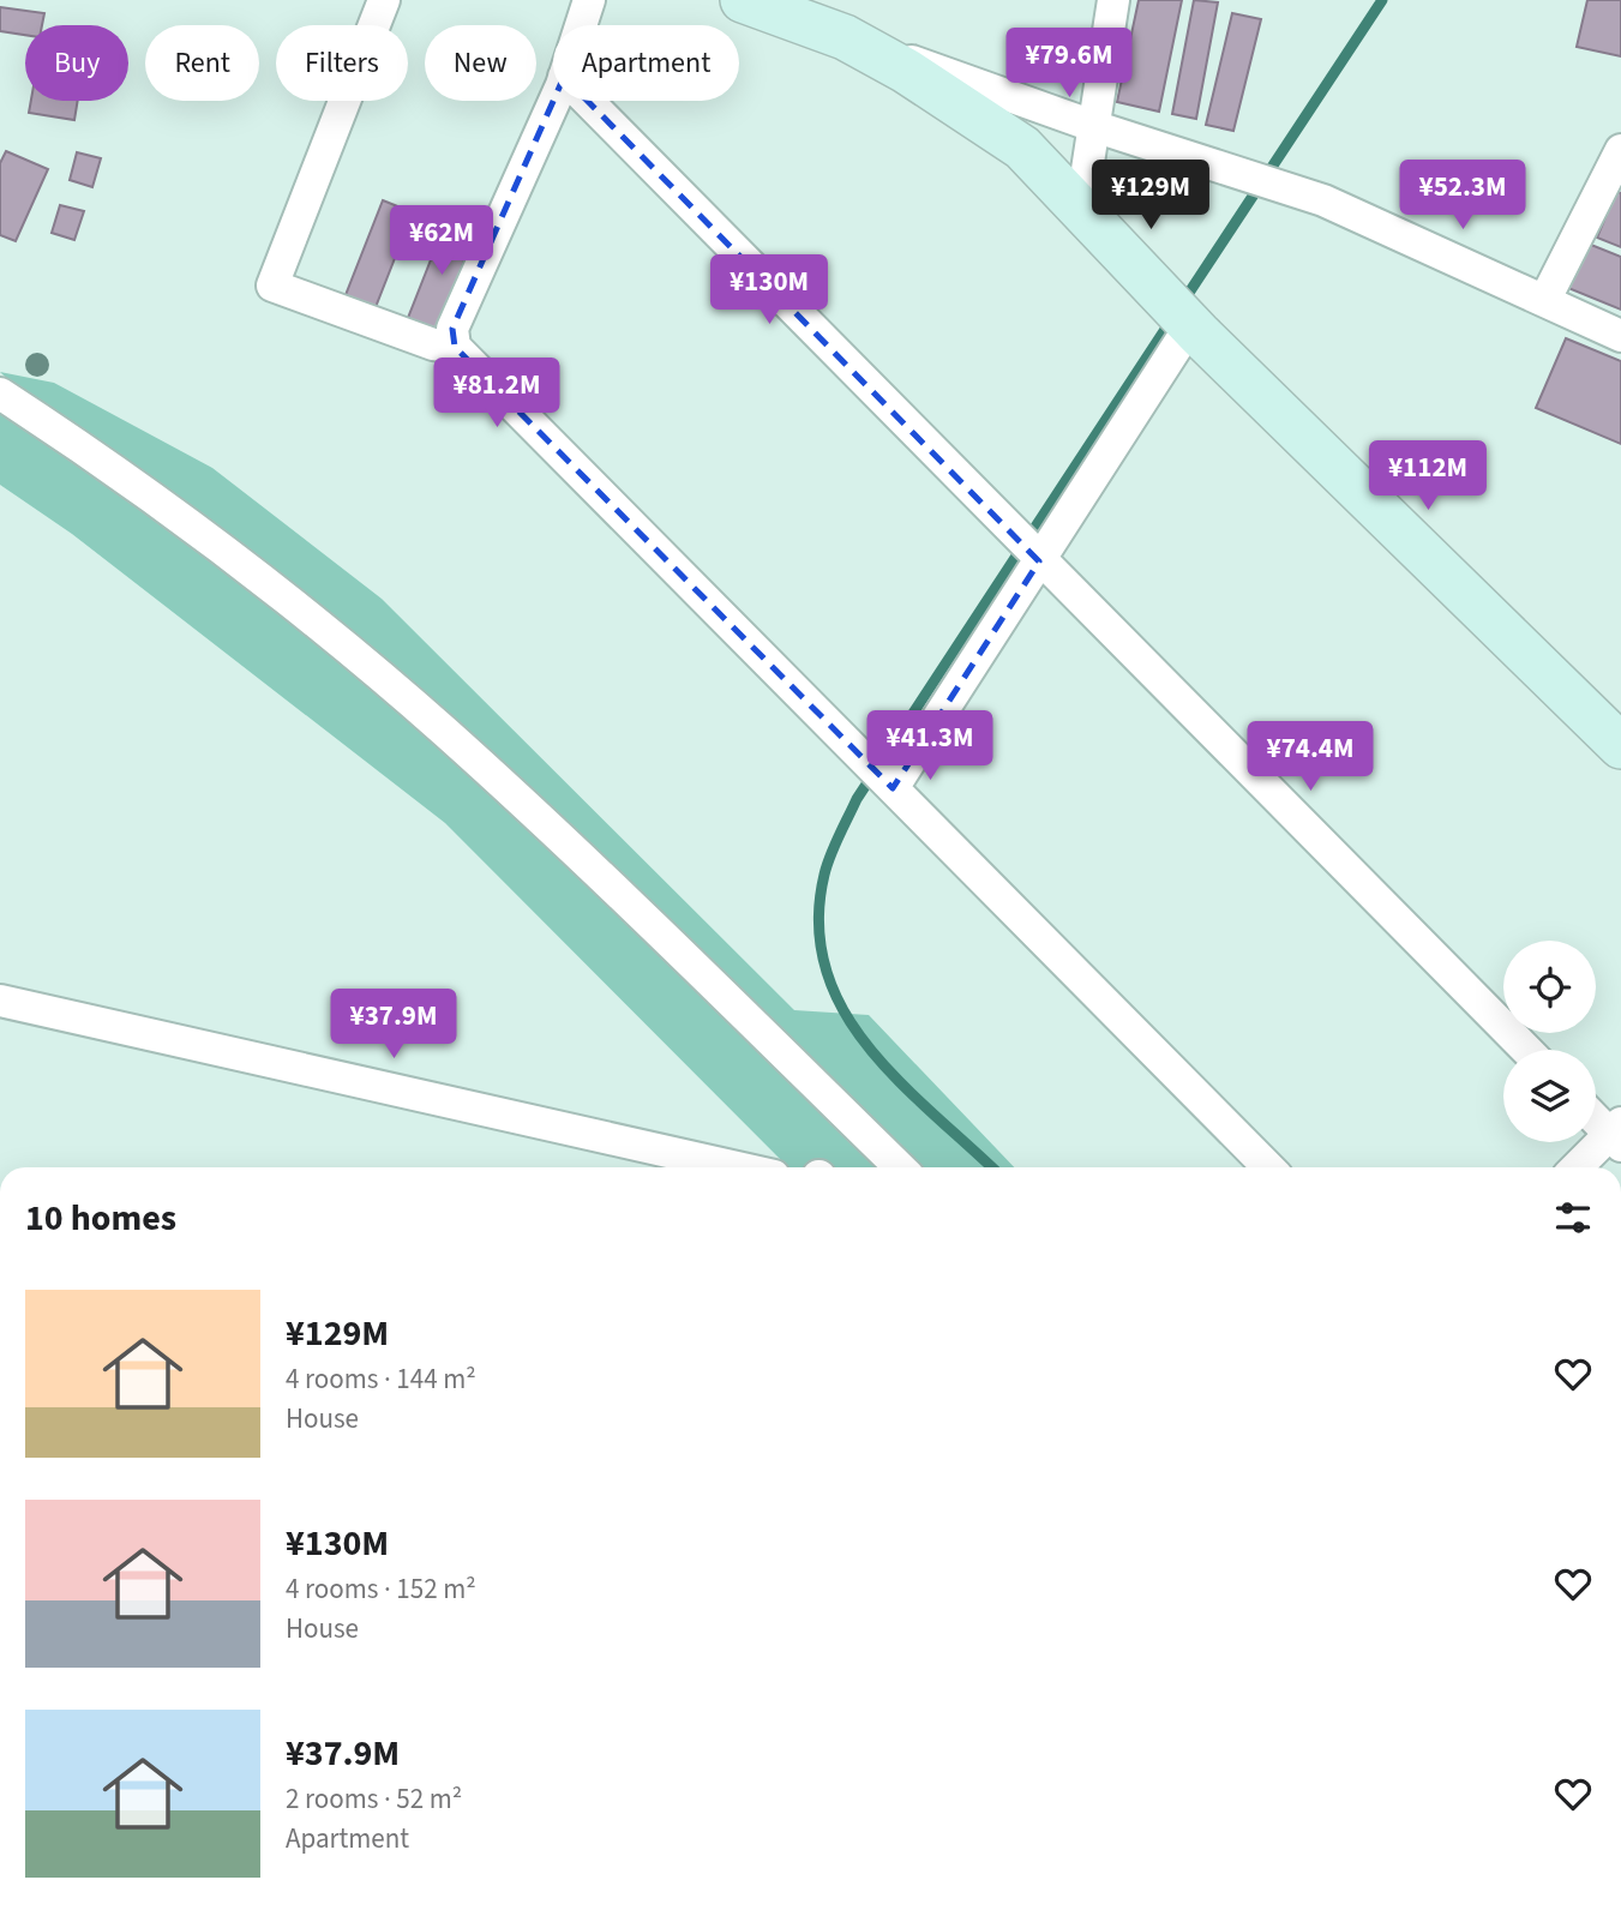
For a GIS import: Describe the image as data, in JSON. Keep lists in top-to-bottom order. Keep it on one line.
{"page":{"chip":["Buy","Rent","Filters","New","Apartment"],"price":["¥79.6M","¥129M","¥52.3M","¥62M","¥130M","¥81.2M","¥112M","¥41.3M","¥74.4M","¥37.9M"],"heading":"10 homes","list":[{"name":"¥129M","note":"4 rooms · 144 m² · House"},{"name":"¥130M","note":"4 rooms · 152 m² · House"},{"name":"¥37.9M","note":"2 rooms · 52 m² · Apartment"}]}}
